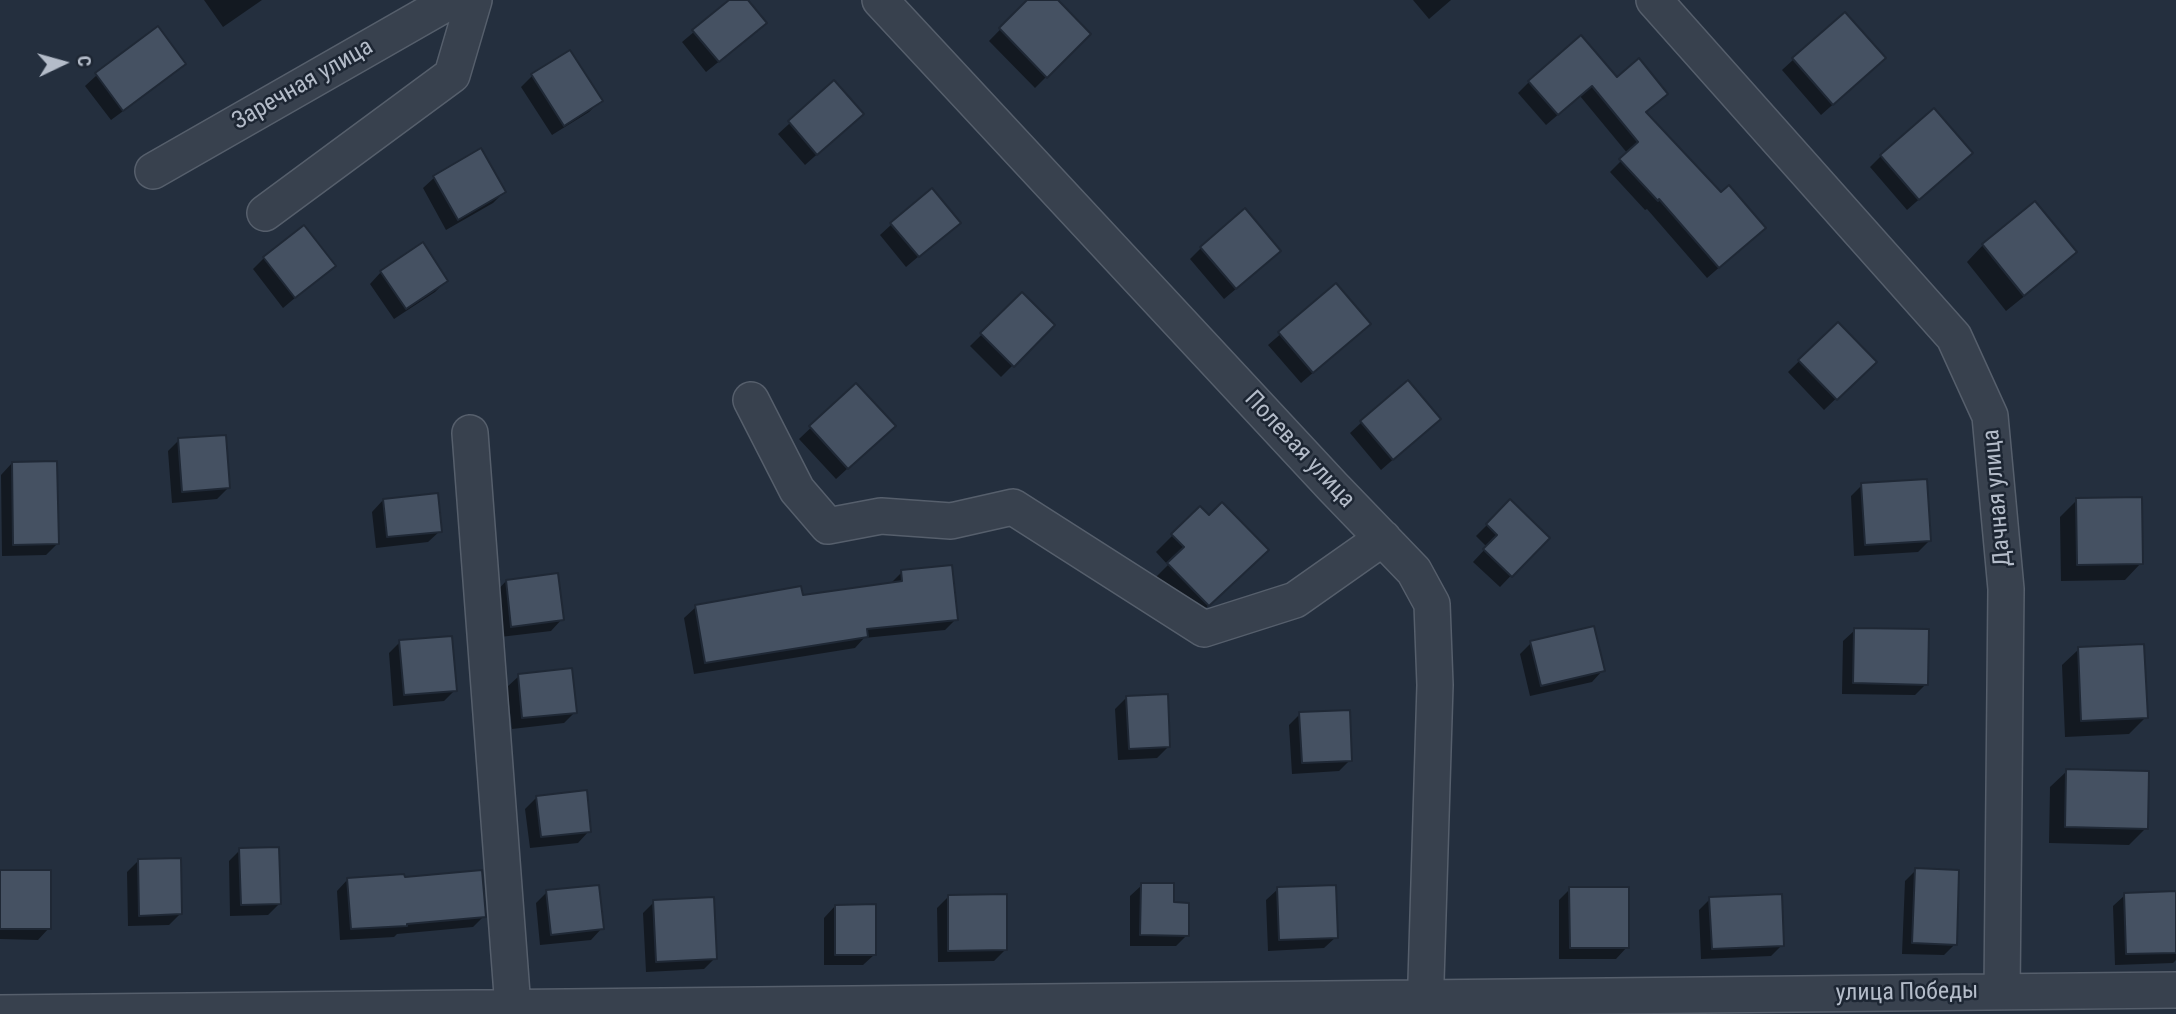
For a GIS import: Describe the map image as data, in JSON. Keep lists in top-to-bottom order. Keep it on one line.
{"streets":{"street":["Заречная улица","Полевая улица","Дачная улица","улица Победы"]},"crossings":[["Полевая улица","улица Победы"],["Дачная улица","улица Победы"]],"north":"right"}
